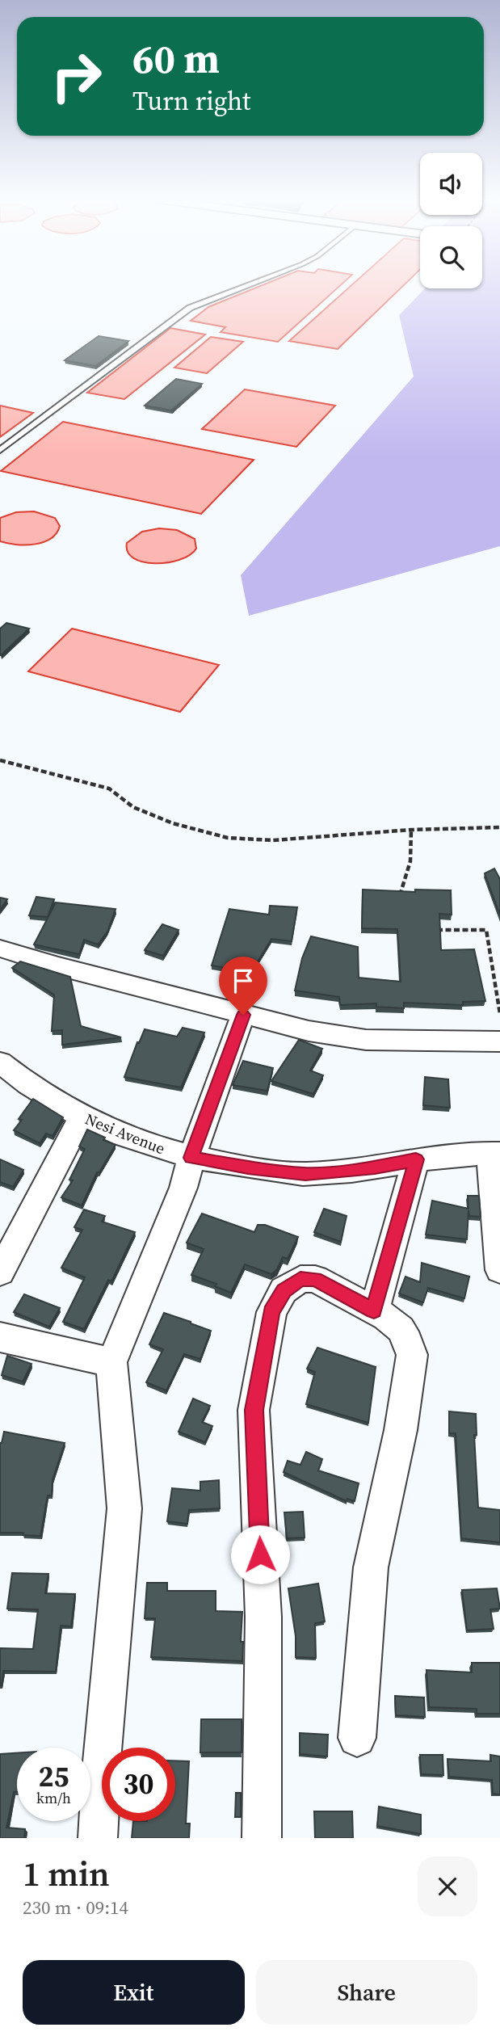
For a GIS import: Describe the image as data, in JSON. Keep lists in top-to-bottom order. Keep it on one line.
{"streets":{"street":["Nesi Avenue"]},"page":{"turn":["60 m","Turn right"],"speed":"25 km/h","limit":"30","heading":["1 min","230 m · 09:14"],"buttons":["Exit","Share"]}}
